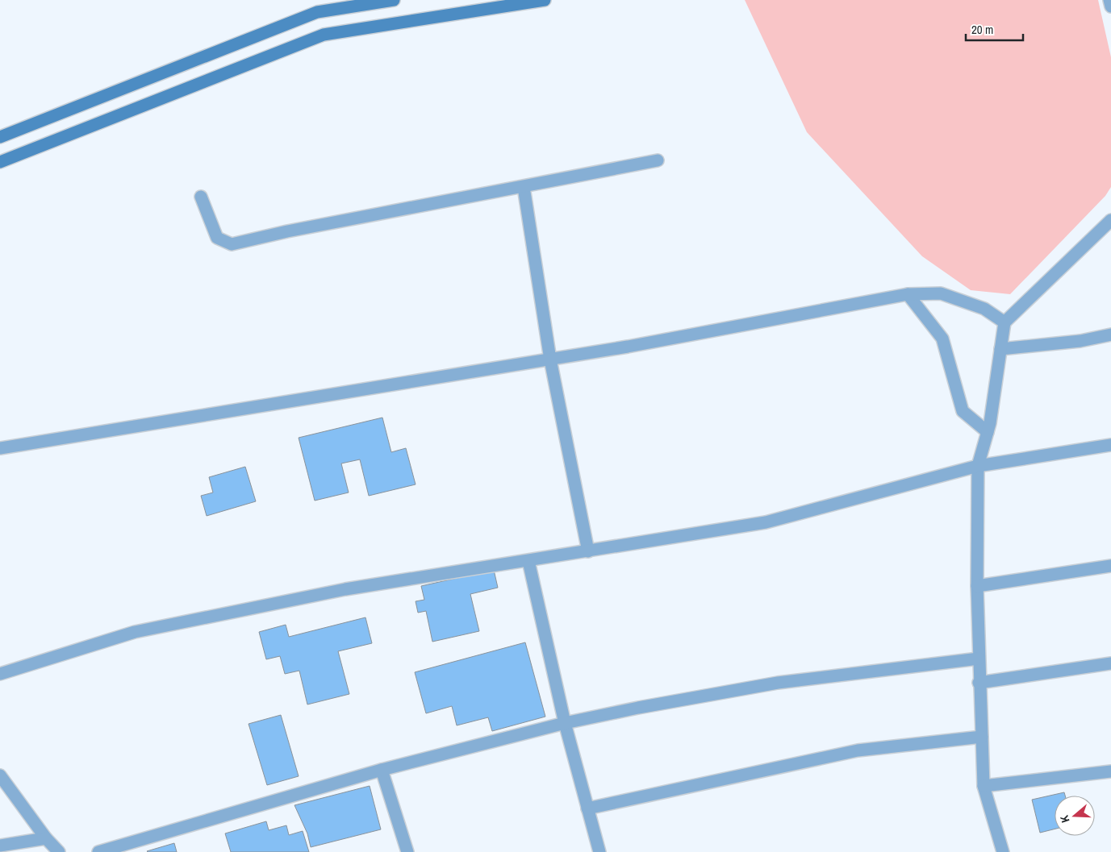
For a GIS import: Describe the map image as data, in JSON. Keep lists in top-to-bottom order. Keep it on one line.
{"scale_bar":"20 m","north":"left"}
